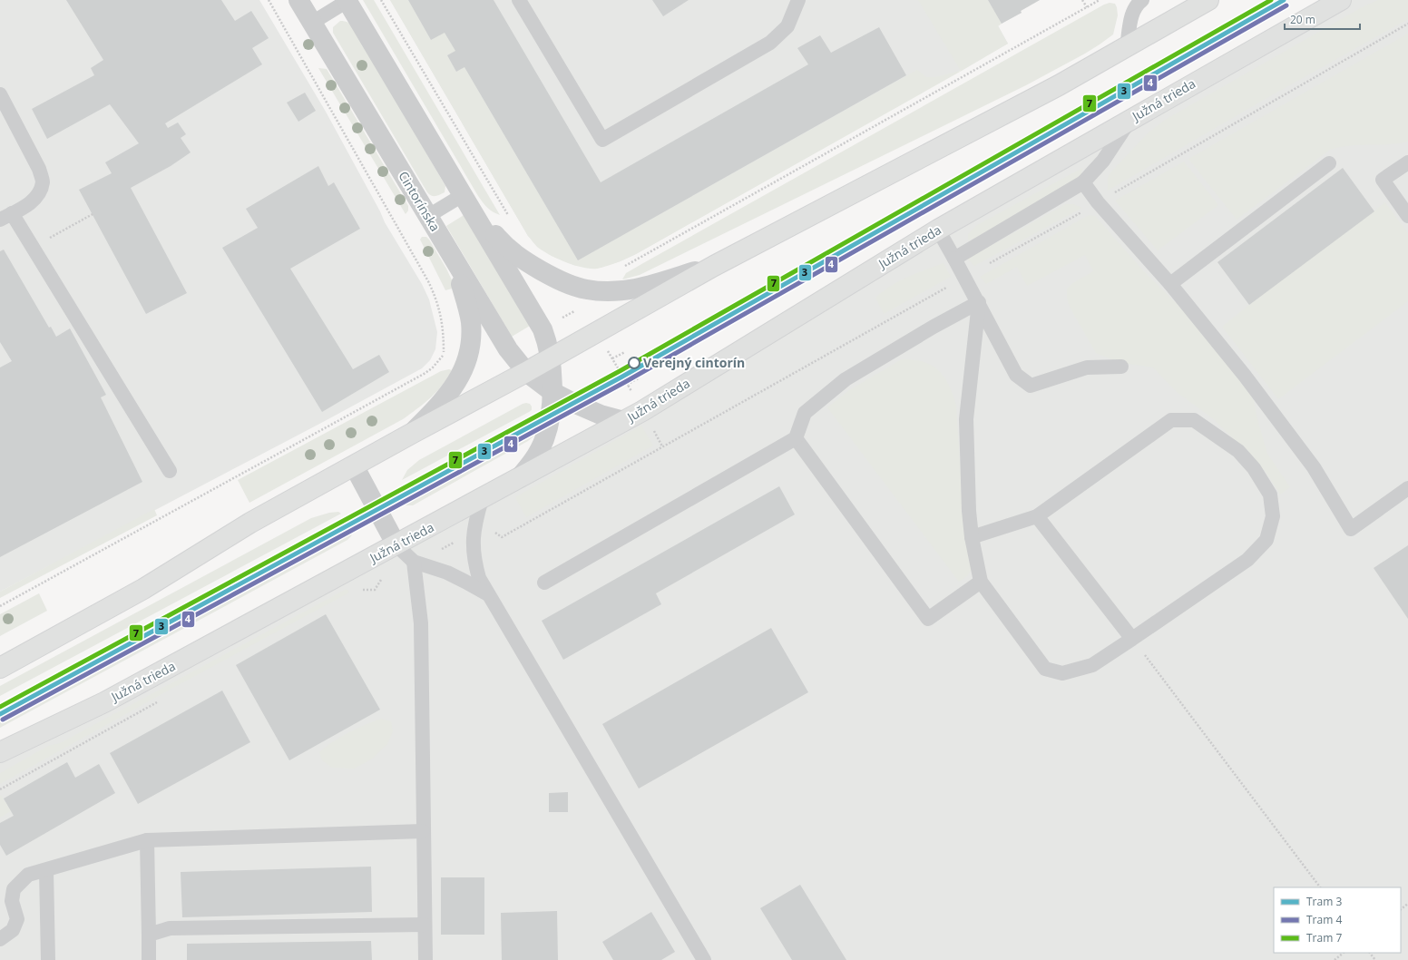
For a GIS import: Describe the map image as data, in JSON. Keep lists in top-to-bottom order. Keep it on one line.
{"streets":{"street":["Južná trieda","Cintorínska"]},"crossings":[["Južná trieda","Cintorínska"]],"places":["Verejný cintorín"],"lines":["tram line 3","tram line 7","tram line 4"],"legend":["Tram 3","Tram 4","Tram 7"],"scale_bar":"20 m"}
